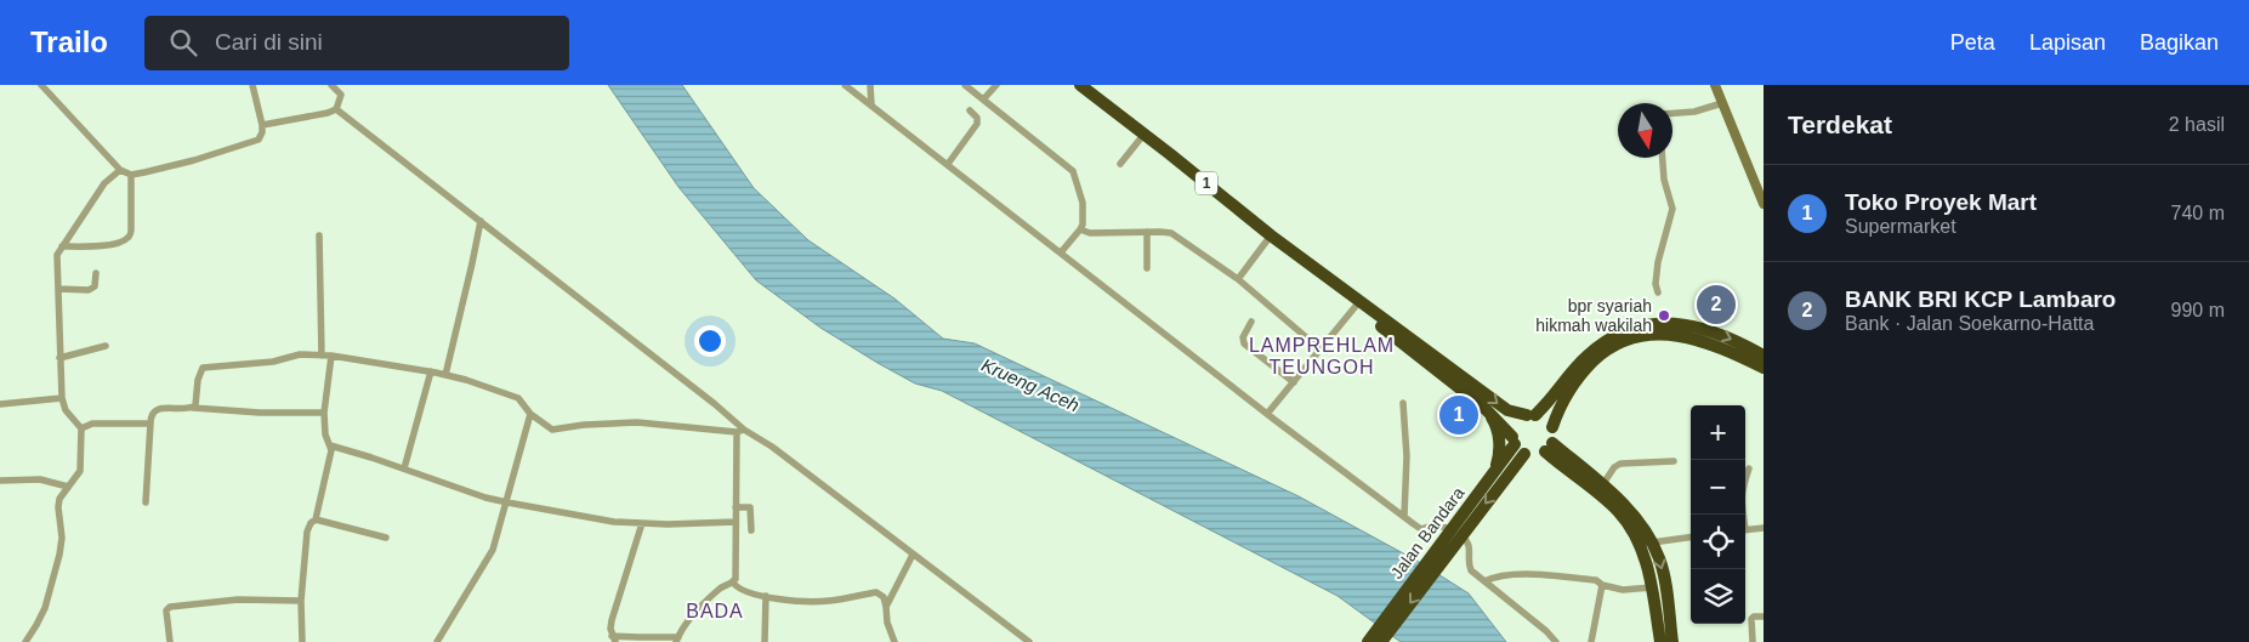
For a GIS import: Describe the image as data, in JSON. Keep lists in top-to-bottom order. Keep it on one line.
{"streets":{"highway":["1","Jalan Bandara"]},"crossings":[["1","Jalan Bandara"]],"districts":["LAMPREHLAM TEUNGOH","BADA"],"water":["Krueng Aceh"],"places":["bpr syariah hikmah wakilah"],"north":"bottom","page":{"header":"Trailo","search":"Cari di sini","nav":["Peta","Lapisan","Bagikan"],"heading":["Terdekat","2 hasil"],"list":[{"mark":"1","name":"Toko Proyek Mart","note":"Supermarket","value":"740 m"},{"mark":"2","name":"BANK BRI KCP Lambaro","note":"Bank · Jalan Soekarno-Hatta","value":"990 m"}],"pins":["2","1"],"map_buttons":["+","−"]}}
